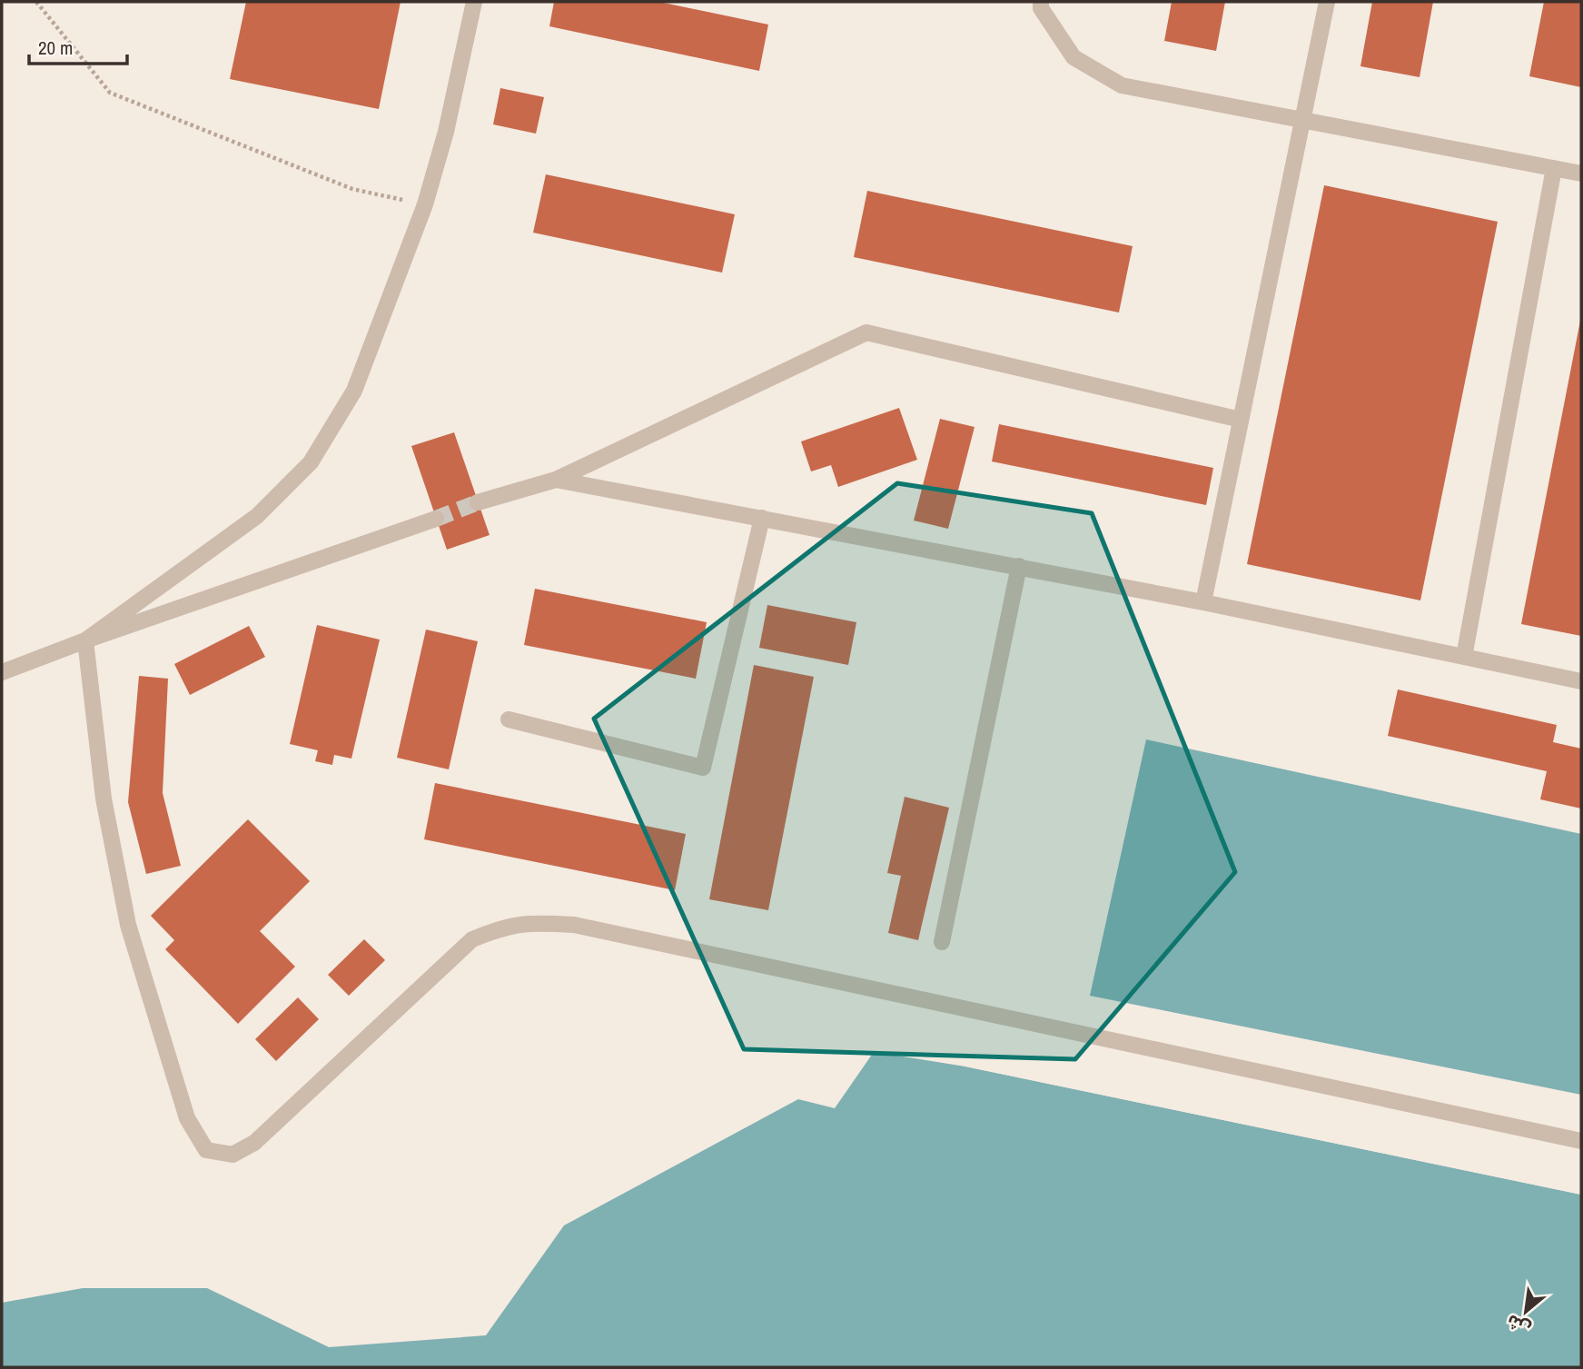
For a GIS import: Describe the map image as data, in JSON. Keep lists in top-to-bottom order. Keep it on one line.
{"scale_bar":"20 m","north":"bottom left"}
